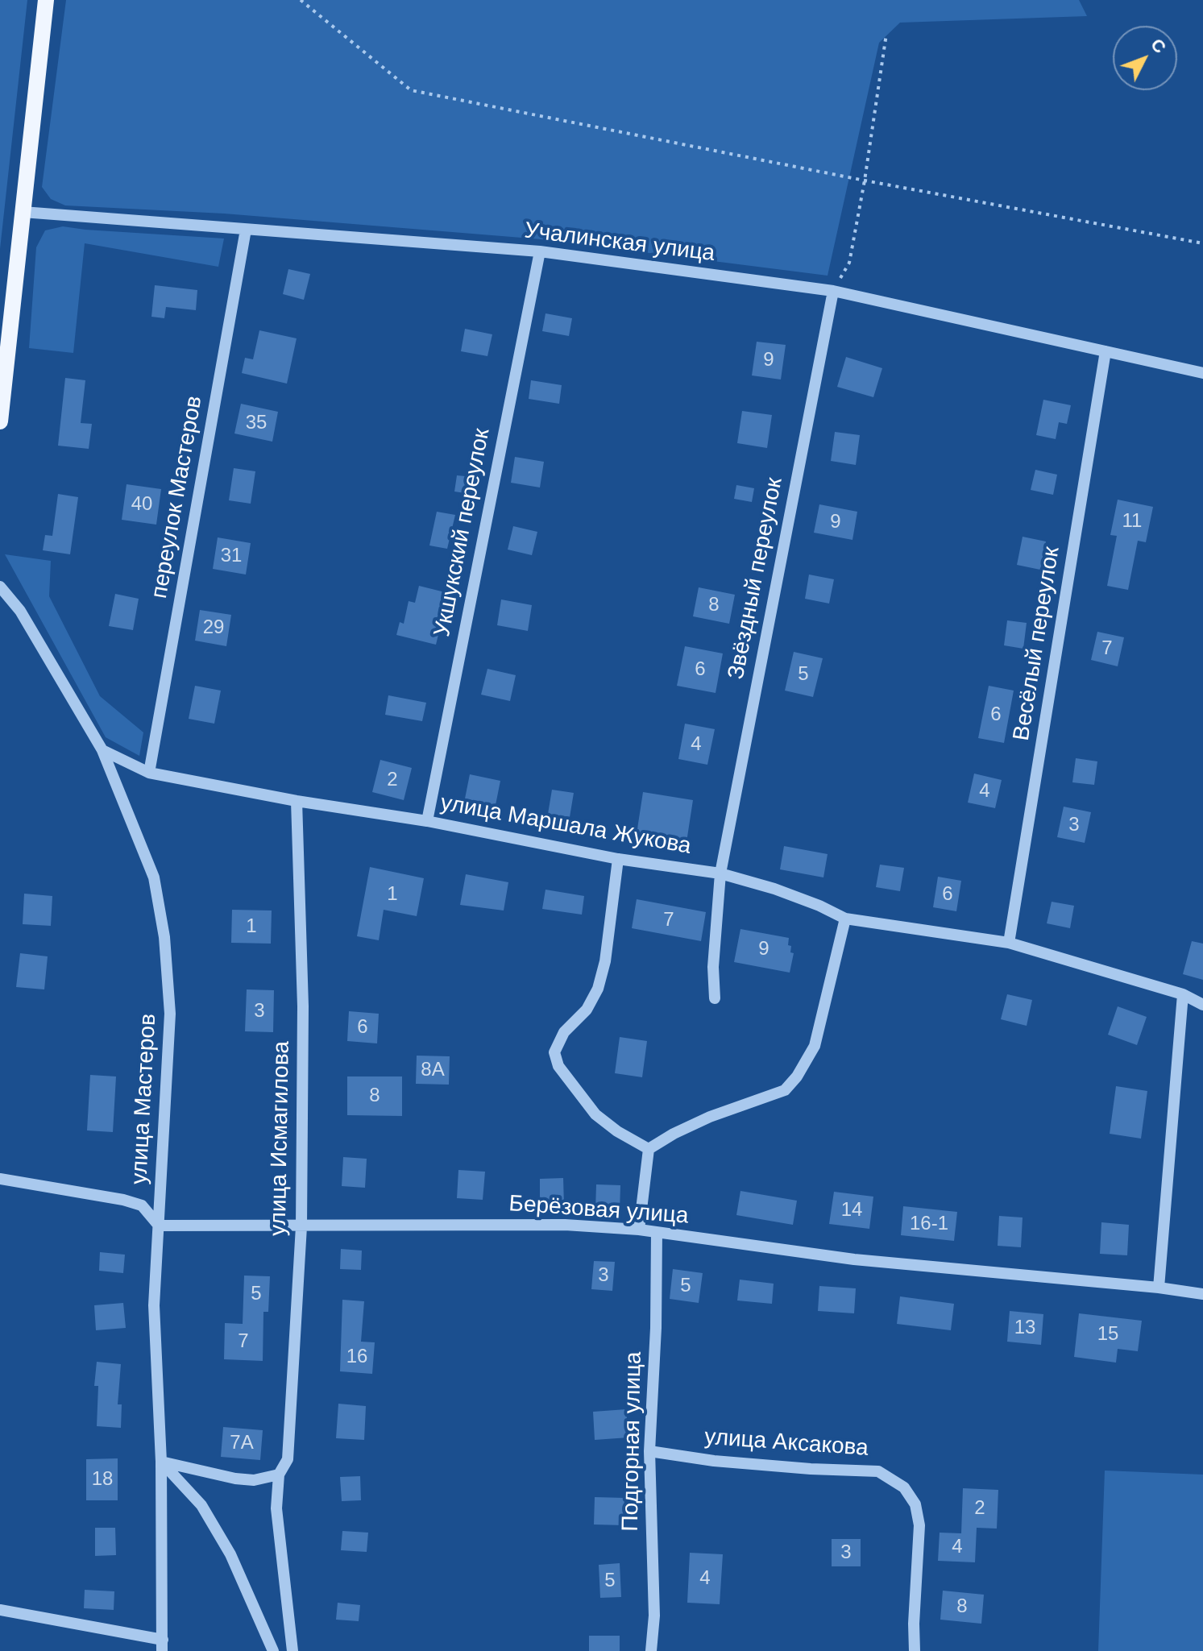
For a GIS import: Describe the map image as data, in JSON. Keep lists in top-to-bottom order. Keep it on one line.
{"streets":{"street":["Учалинская улица","переулок Мастеров","Укшукский переулок","Звёздный переулок","Весёлый переулок","улица Маршала Жукова","улица Мастеров","улица Исмагилова","Берёзовая улица","Подгорная улица","улица Аксакова"]},"crossings":[["Учалинская улица","переулок Мастеров"],["Учалинская улица","Укшукский переулок"],["Учалинская улица","Звёздный переулок"],["Учалинская улица","Весёлый переулок"],["переулок Мастеров","улица Маршала Жукова"],["Укшукский переулок","улица Маршала Жукова"],["Звёздный переулок","улица Маршала Жукова"],["Весёлый переулок","улица Маршала Жукова"],["улица Маршала Жукова","улица Мастеров"],["улица Маршала Жукова","улица Исмагилова"],["улица Мастеров","Берёзовая улица"],["улица Исмагилова","Берёзовая улица"],["Берёзовая улица","Подгорная улица"],["Подгорная улица","улица Аксакова"]],"house_numbers":["9","35","40","11","9","31","8","29","7","6","5","6","4","2","4","3","1","6","7","1","9","3","6","8А","8","14","16-1","3","5","5","13","15","7","16","7А","18","2","4","3","4","5","8"],"north":"top right"}
